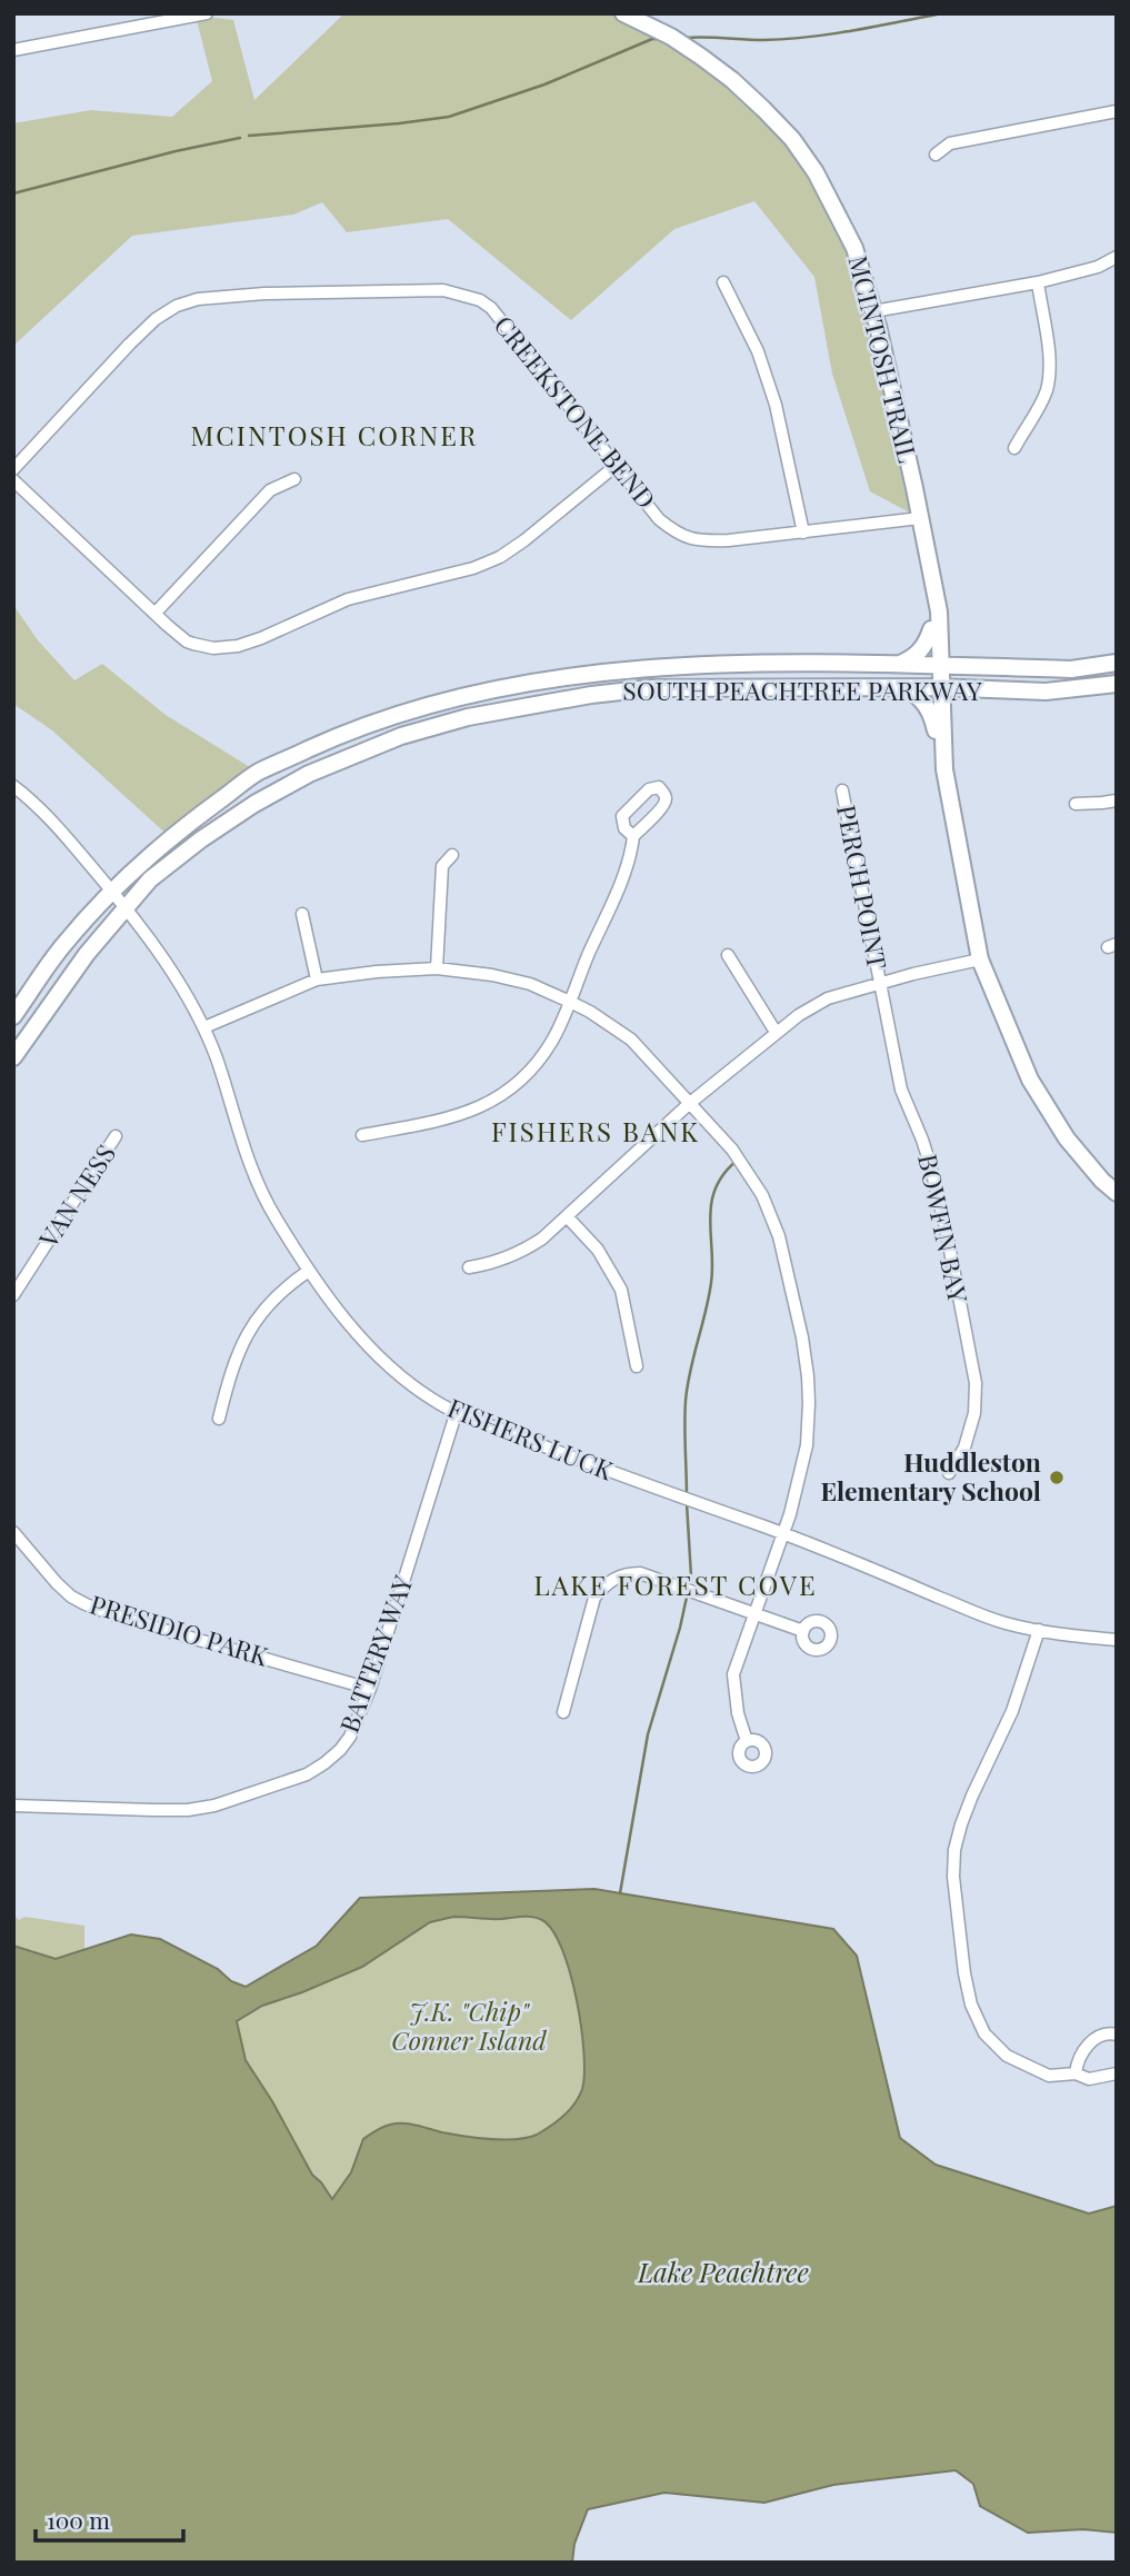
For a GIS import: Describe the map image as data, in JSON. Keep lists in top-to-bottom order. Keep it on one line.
{"streets":{"main road":["MCINTOSH TRAIL","SOUTH PEACHTREE PARKWAY"],"street":["CREEKSTONE BEND","PERCH POINT","VAN NESS","BOWFIN BAY","FISHERS LUCK","PRESIDIO PARK","BATTERY WAY"]},"crossings":[["MCINTOSH TRAIL","CREEKSTONE BEND"],["MCINTOSH TRAIL","SOUTH PEACHTREE PARKWAY"],["SOUTH PEACHTREE PARKWAY","FISHERS LUCK"],["PERCH POINT","BOWFIN BAY"],["FISHERS LUCK","BATTERY WAY"],["PRESIDIO PARK","BATTERY WAY"]],"districts":["MCINTOSH CORNER","FISHERS BANK","LAKE FOREST COVE"],"water":["Lake Peachtree"],"parks":["J.K. \"Chip\" Conner Island"],"places":["Huddleston Elementary School"],"scale_bar":"100 m"}
